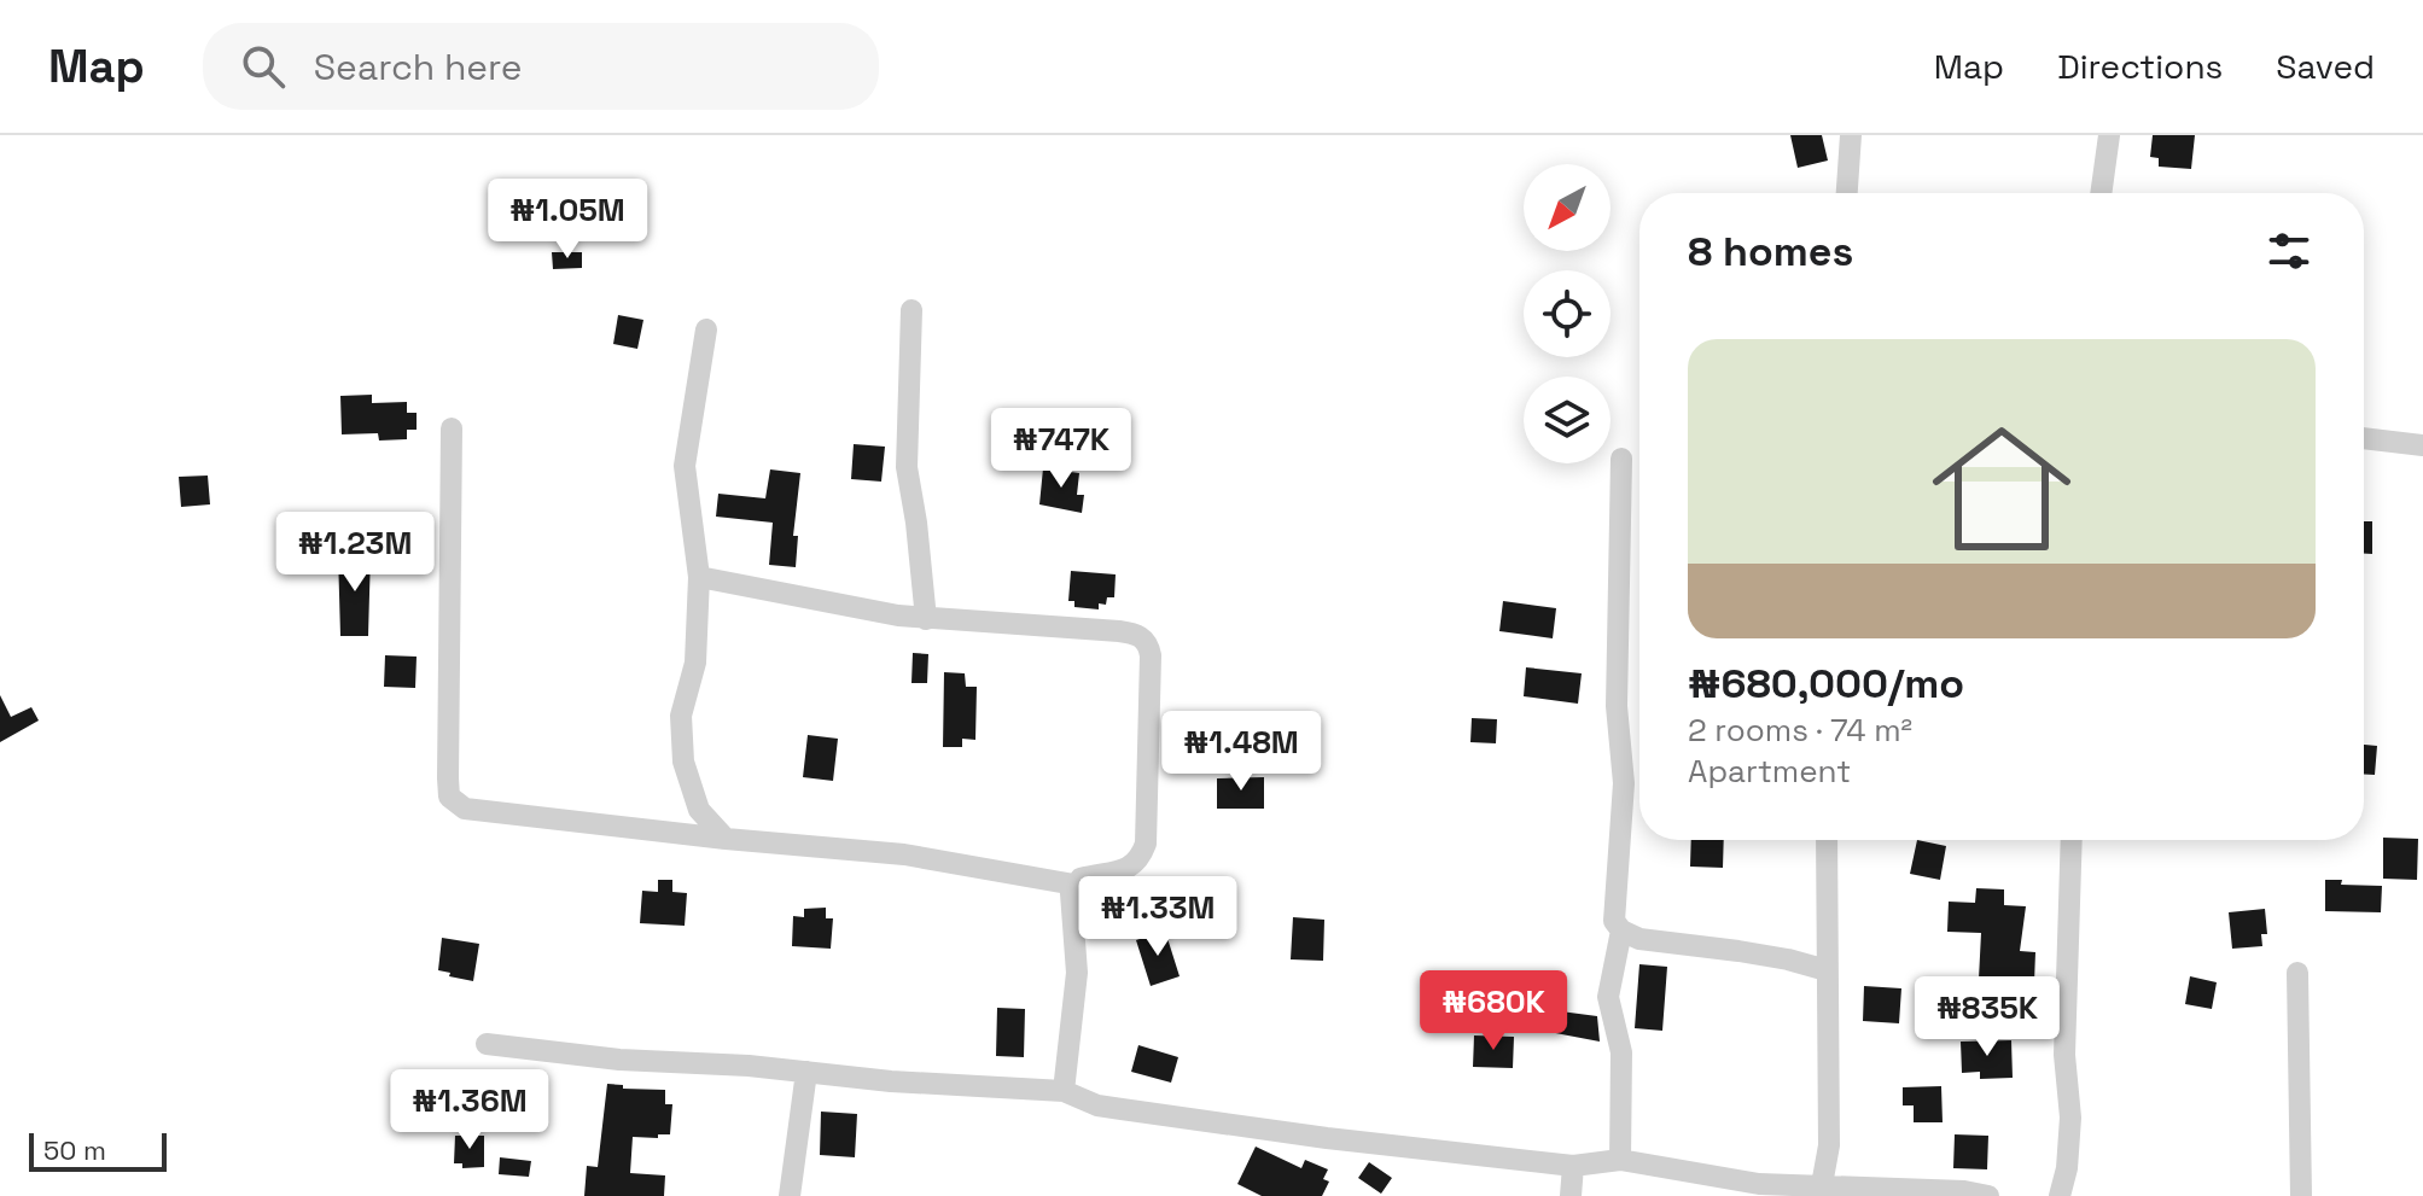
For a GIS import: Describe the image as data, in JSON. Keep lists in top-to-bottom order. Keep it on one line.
{"scale_bar":"50 m","north":"bottom left","page":{"header":"Map","search":"Search here","nav":["Map","Directions","Saved"],"price":["₦1.05M","₦747K","₦1.23M","₦1.48M","₦1.33M","₦680K","₦835K","₦1.36M"],"heading":"8 homes","list":[{"name":"₦680,000/mo","note":"2 rooms · 74 m² · Apartment"}],"scale":"50 m"}}
